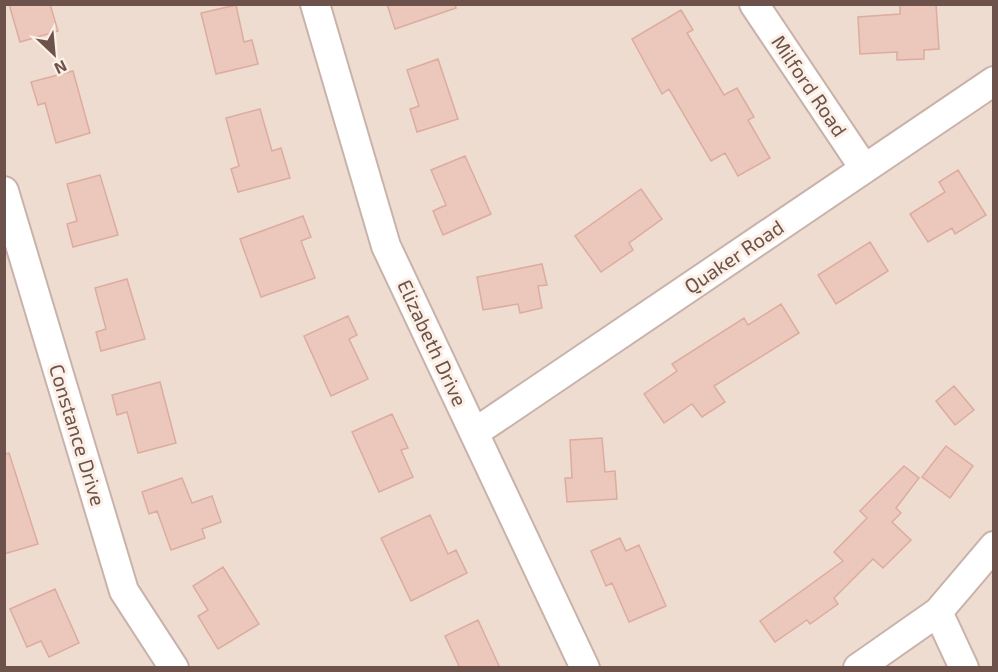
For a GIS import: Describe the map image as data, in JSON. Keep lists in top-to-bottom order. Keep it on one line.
{"streets":{"street":["Milford Road","Quaker Road","Elizabeth Drive","Constance Drive"]},"crossings":[["Milford Road","Quaker Road"],["Quaker Road","Elizabeth Drive"]],"north":"bottom right"}
